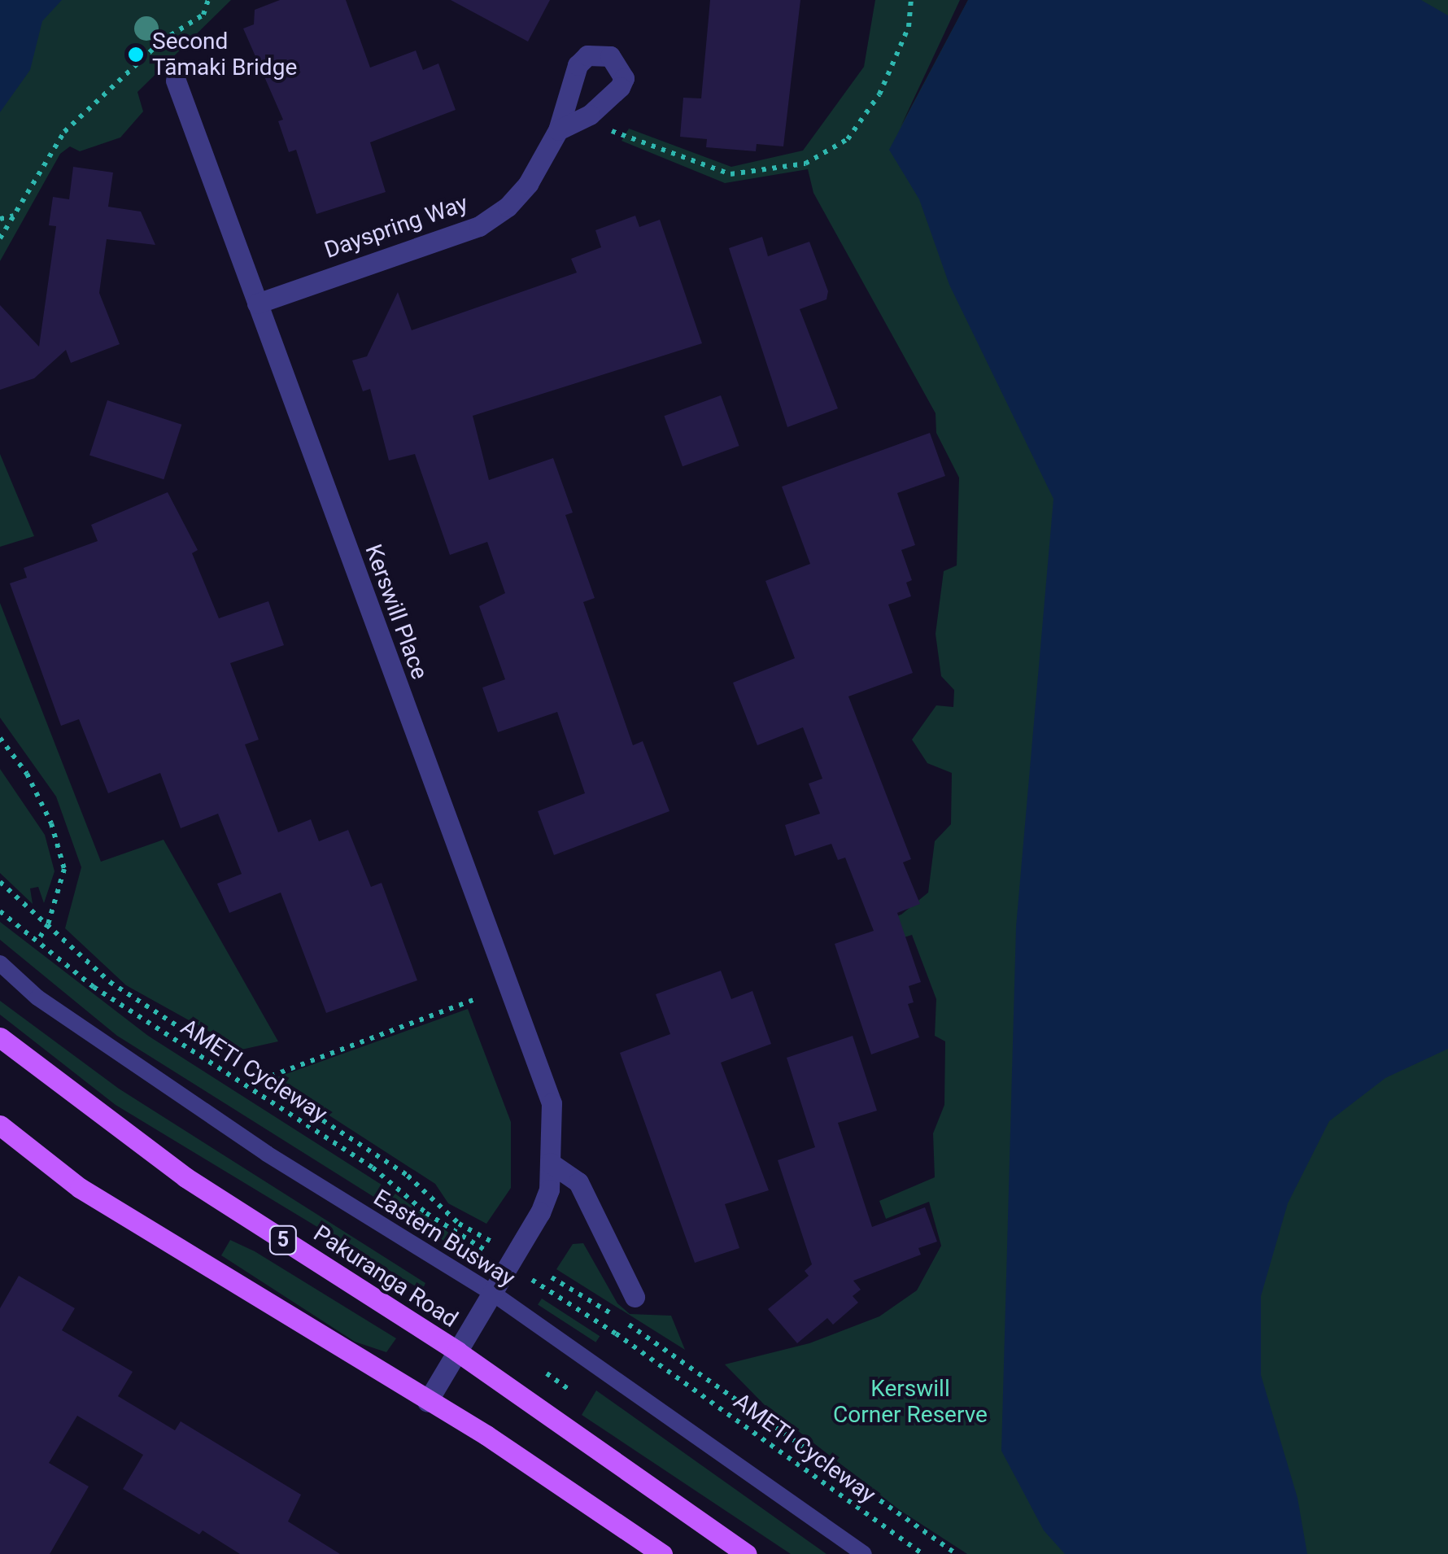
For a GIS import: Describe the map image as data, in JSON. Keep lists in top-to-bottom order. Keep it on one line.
{"streets":{"main road":["5","Pakuranga Road"],"street":["Dayspring Way","Kerswill Place"],"lane":["Eastern Busway"],"path":["AMETI Cycleway"]},"crossings":[["Dayspring Way","Kerswill Place"],["Kerswill Place","Eastern Busway"],["Kerswill Place","Pakuranga Road"]],"parks":["Kerswill Corner Reserve"],"places":["Second Tāmaki Bridge"]}
